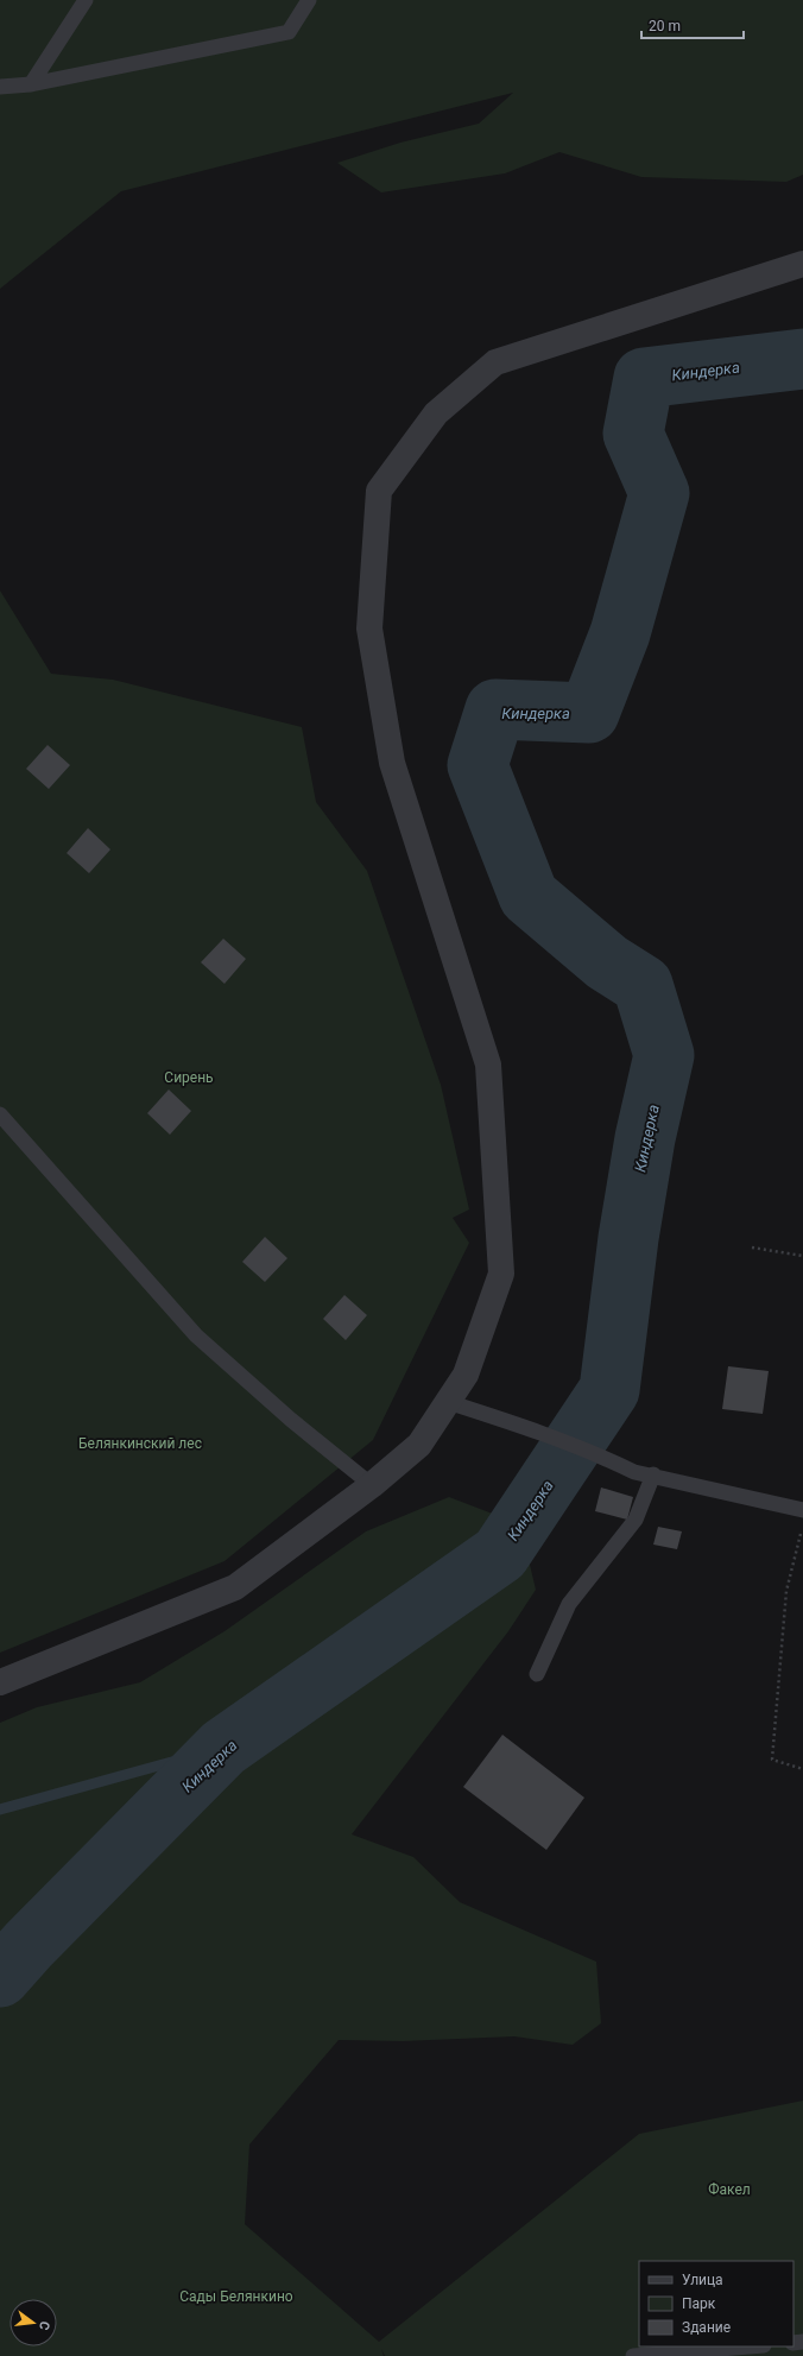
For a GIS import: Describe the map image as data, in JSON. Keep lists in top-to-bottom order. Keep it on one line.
{"water":["Киндерка"],"parks":["Сирень","Белянкинский лес","Факел","Сады Белянкино"],"legend":["Улица","Парк","Здание"],"scale_bar":"20 m","north":"right"}
